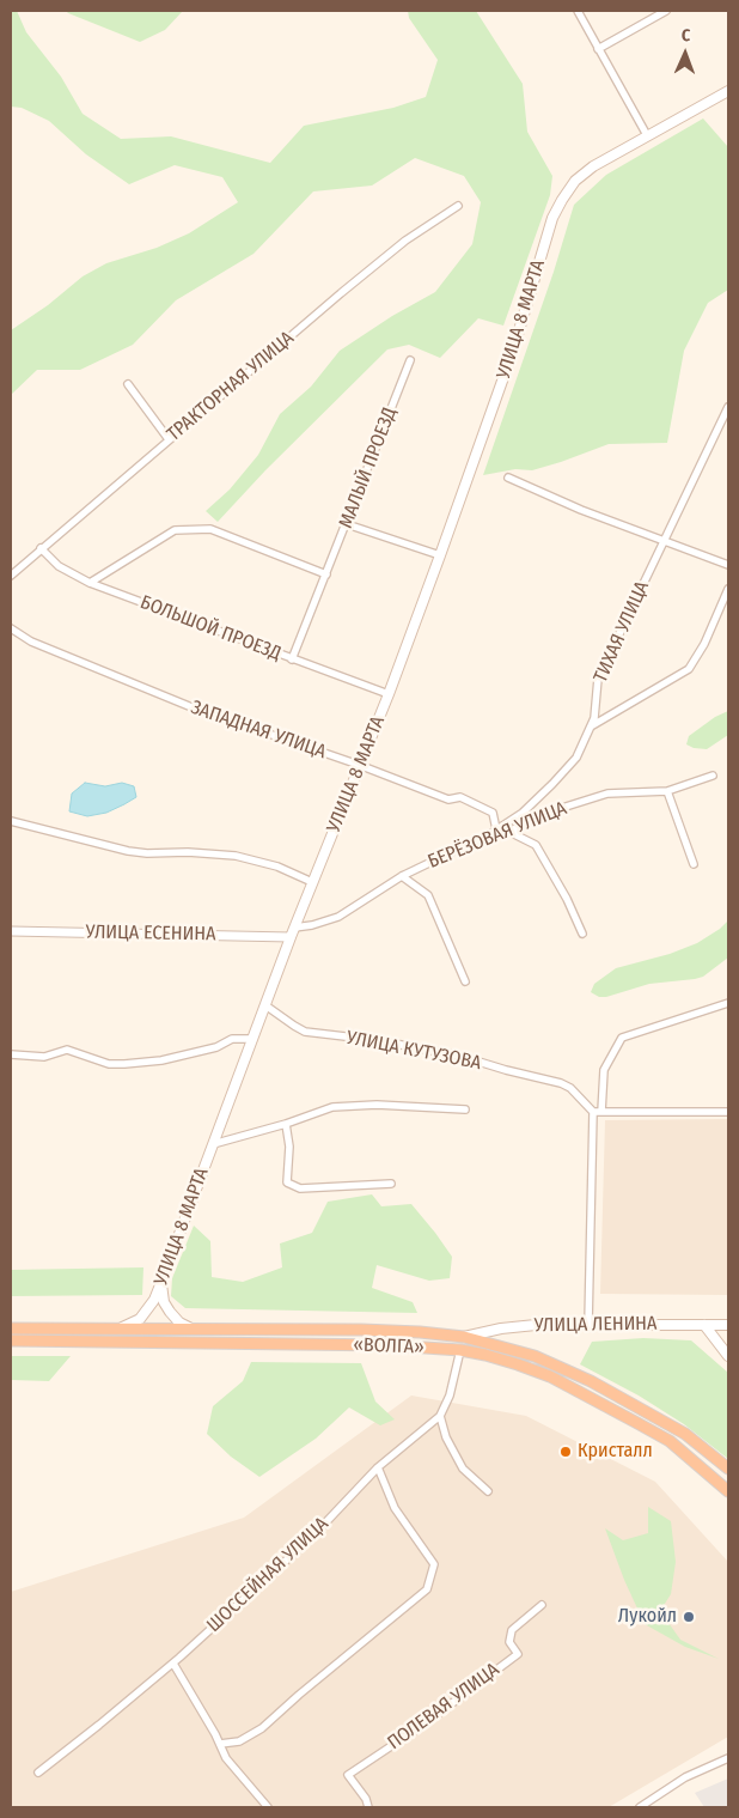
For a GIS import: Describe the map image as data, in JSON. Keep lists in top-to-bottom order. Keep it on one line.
{"streets":{"highway":["«ВОЛГА»"],"main road":["УЛИЦА 8 МАРТА","УЛИЦА ЛЕНИНА"],"street":["ТРАКТОРНАЯ УЛИЦА","МАЛЫЙ ПРОЕЗД","БОЛЬШОЙ ПРОЕЗД","ТИХАЯ УЛИЦА","ЗАПАДНАЯ УЛИЦА","БЕРЁЗОВАЯ УЛИЦА","УЛИЦА ЕСЕНИНА","УЛИЦА КУТУЗОВА","ШОССЕЙНАЯ УЛИЦА","ПОЛЕВАЯ УЛИЦА"]},"crossings":[["УЛИЦА 8 МАРТА","БОЛЬШОЙ ПРОЕЗД"],["УЛИЦА 8 МАРТА","ЗАПАДНАЯ УЛИЦА"],["УЛИЦА 8 МАРТА","БЕРЁЗОВАЯ УЛИЦА"],["УЛИЦА 8 МАРТА","УЛИЦА ЕСЕНИНА"],["УЛИЦА 8 МАРТА","УЛИЦА КУТУЗОВА"],["УЛИЦА 8 МАРТА","«ВОЛГА»"],["ТРАКТОРНАЯ УЛИЦА","БОЛЬШОЙ ПРОЕЗД"],["МАЛЫЙ ПРОЕЗД","БОЛЬШОЙ ПРОЕЗД"],["ТИХАЯ УЛИЦА","ЗАПАДНАЯ УЛИЦА"],["ТИХАЯ УЛИЦА","БЕРЁЗОВАЯ УЛИЦА"],["ЗАПАДНАЯ УЛИЦА","БЕРЁЗОВАЯ УЛИЦА"],["БЕРЁЗОВАЯ УЛИЦА","УЛИЦА ЕСЕНИНА"],["УЛИЦА ЛЕНИНА","«ВОЛГА»"],["«ВОЛГА»","ШОССЕЙНАЯ УЛИЦА"]],"places":["Кристалл","Лукойл"],"north":"top"}
